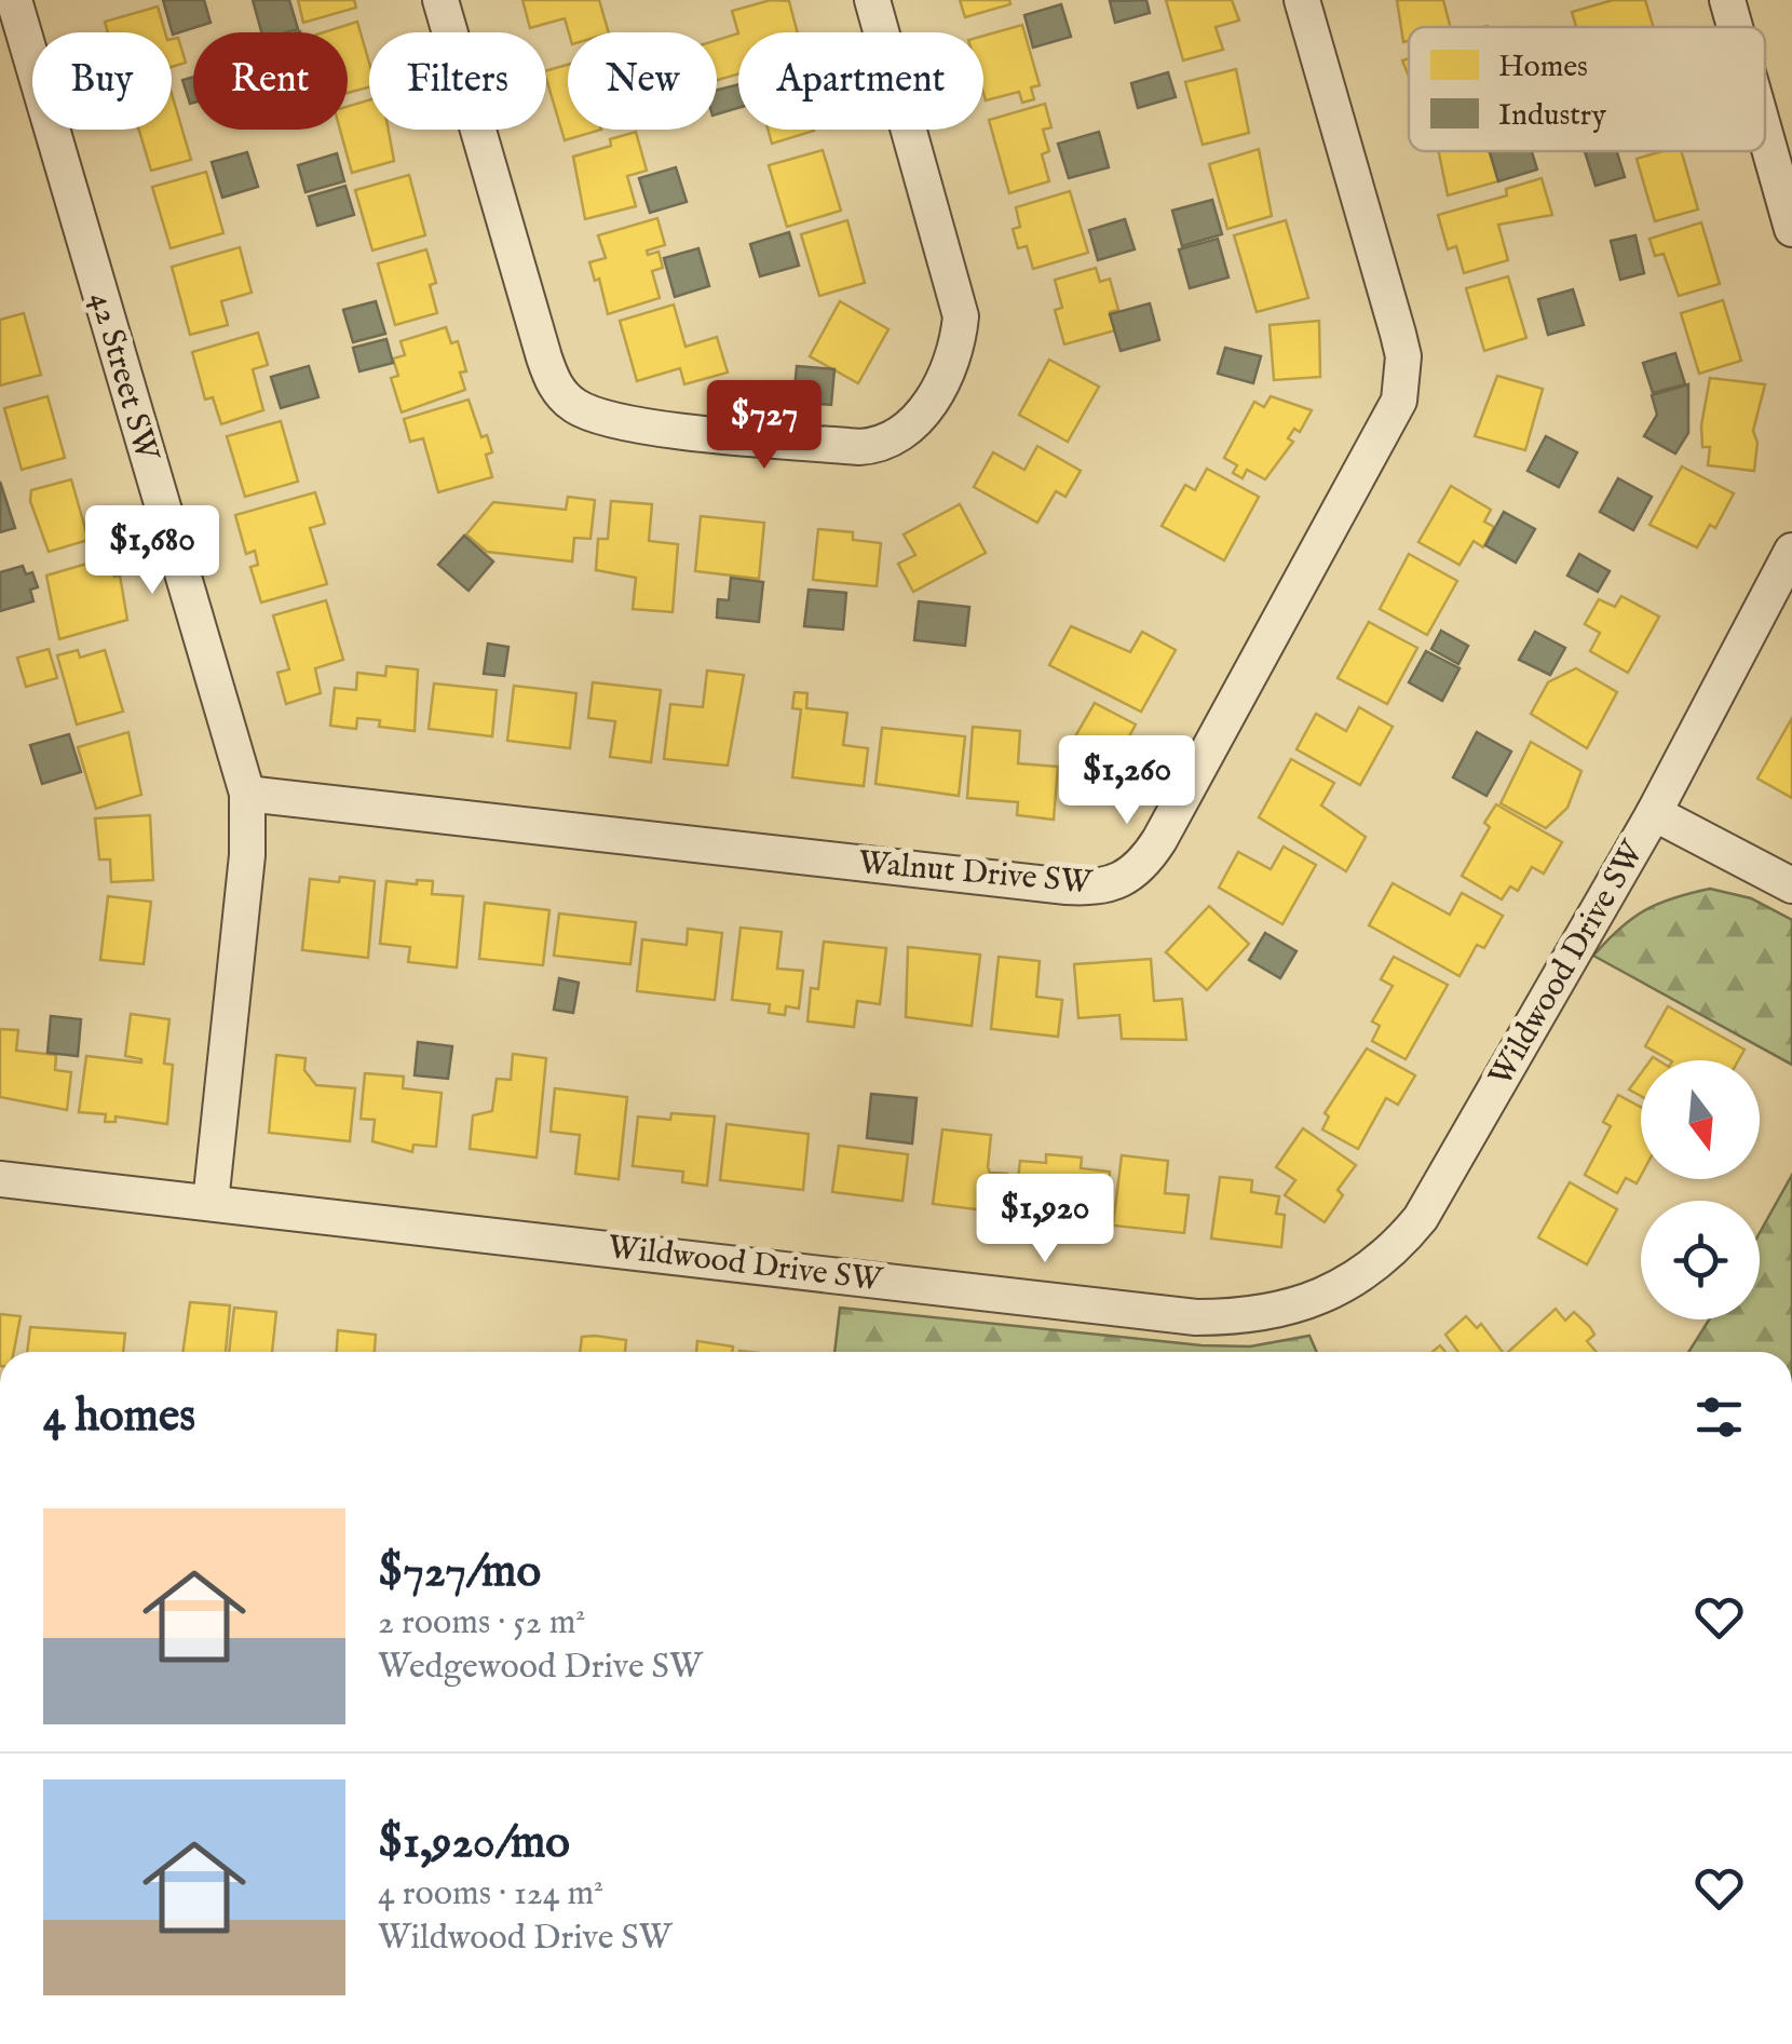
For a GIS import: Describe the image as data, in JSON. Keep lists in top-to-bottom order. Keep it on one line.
{"streets":{"street":["42 Street SW","Walnut Drive SW","Wildwood Drive SW"]},"crossings":[["42 Street SW","Walnut Drive SW"],["42 Street SW","Wildwood Drive SW"]],"legend":["Homes","Industry"],"north":"bottom","page":{"chip":["Buy","Rent","Filters","New","Apartment"],"price":["$727","$1,680","$1,260","$1,920"],"heading":"4 homes","list":[{"name":"$727/mo","note":"2 rooms · 52 m² · Wedgewood Drive SW"},{"name":"$1,920/mo","note":"4 rooms · 124 m² · Wildwood Drive SW"}]}}
